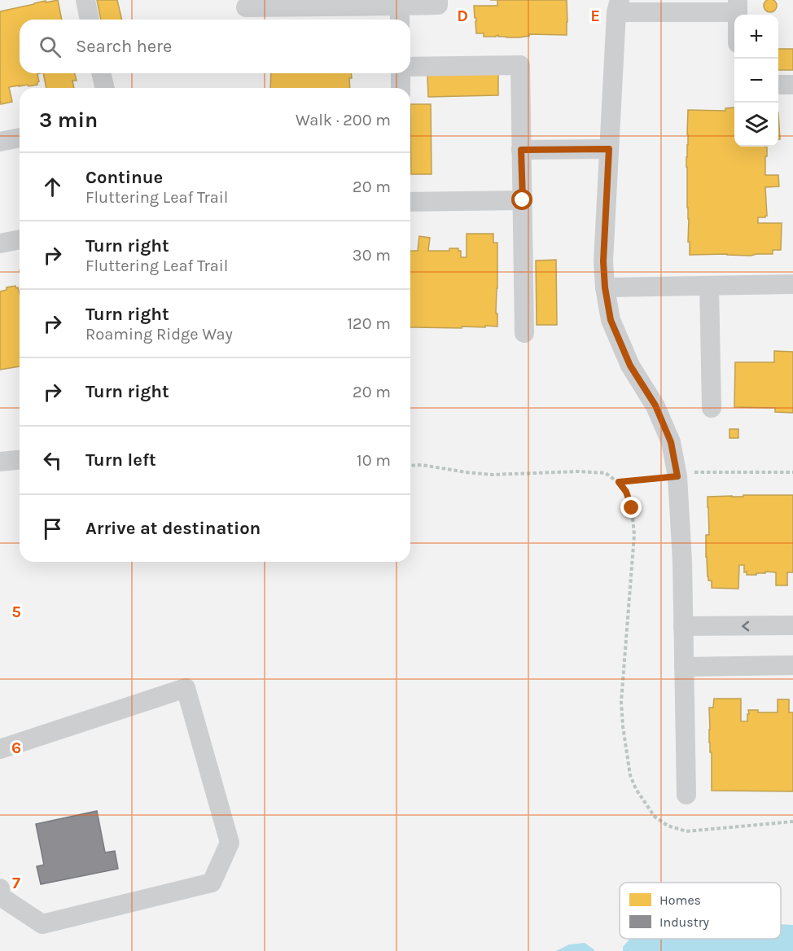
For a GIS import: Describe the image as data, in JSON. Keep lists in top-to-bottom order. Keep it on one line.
{"legend":["Homes","Industry"],"page":{"map_buttons":["+","−"],"search":"Search here","heading":["3 min","Walk · 200 m"],"list":[["Continue","Fluttering Leaf Trail","20 m"],["Turn right","Fluttering Leaf Trail","30 m"],["Turn right","Roaming Ridge Way","120 m"],["Turn right","20 m"],["Turn left","10 m"],"Arrive at destination"]},"grid":{"columns":["D","E"],"rows":["5","6","7"]}}
